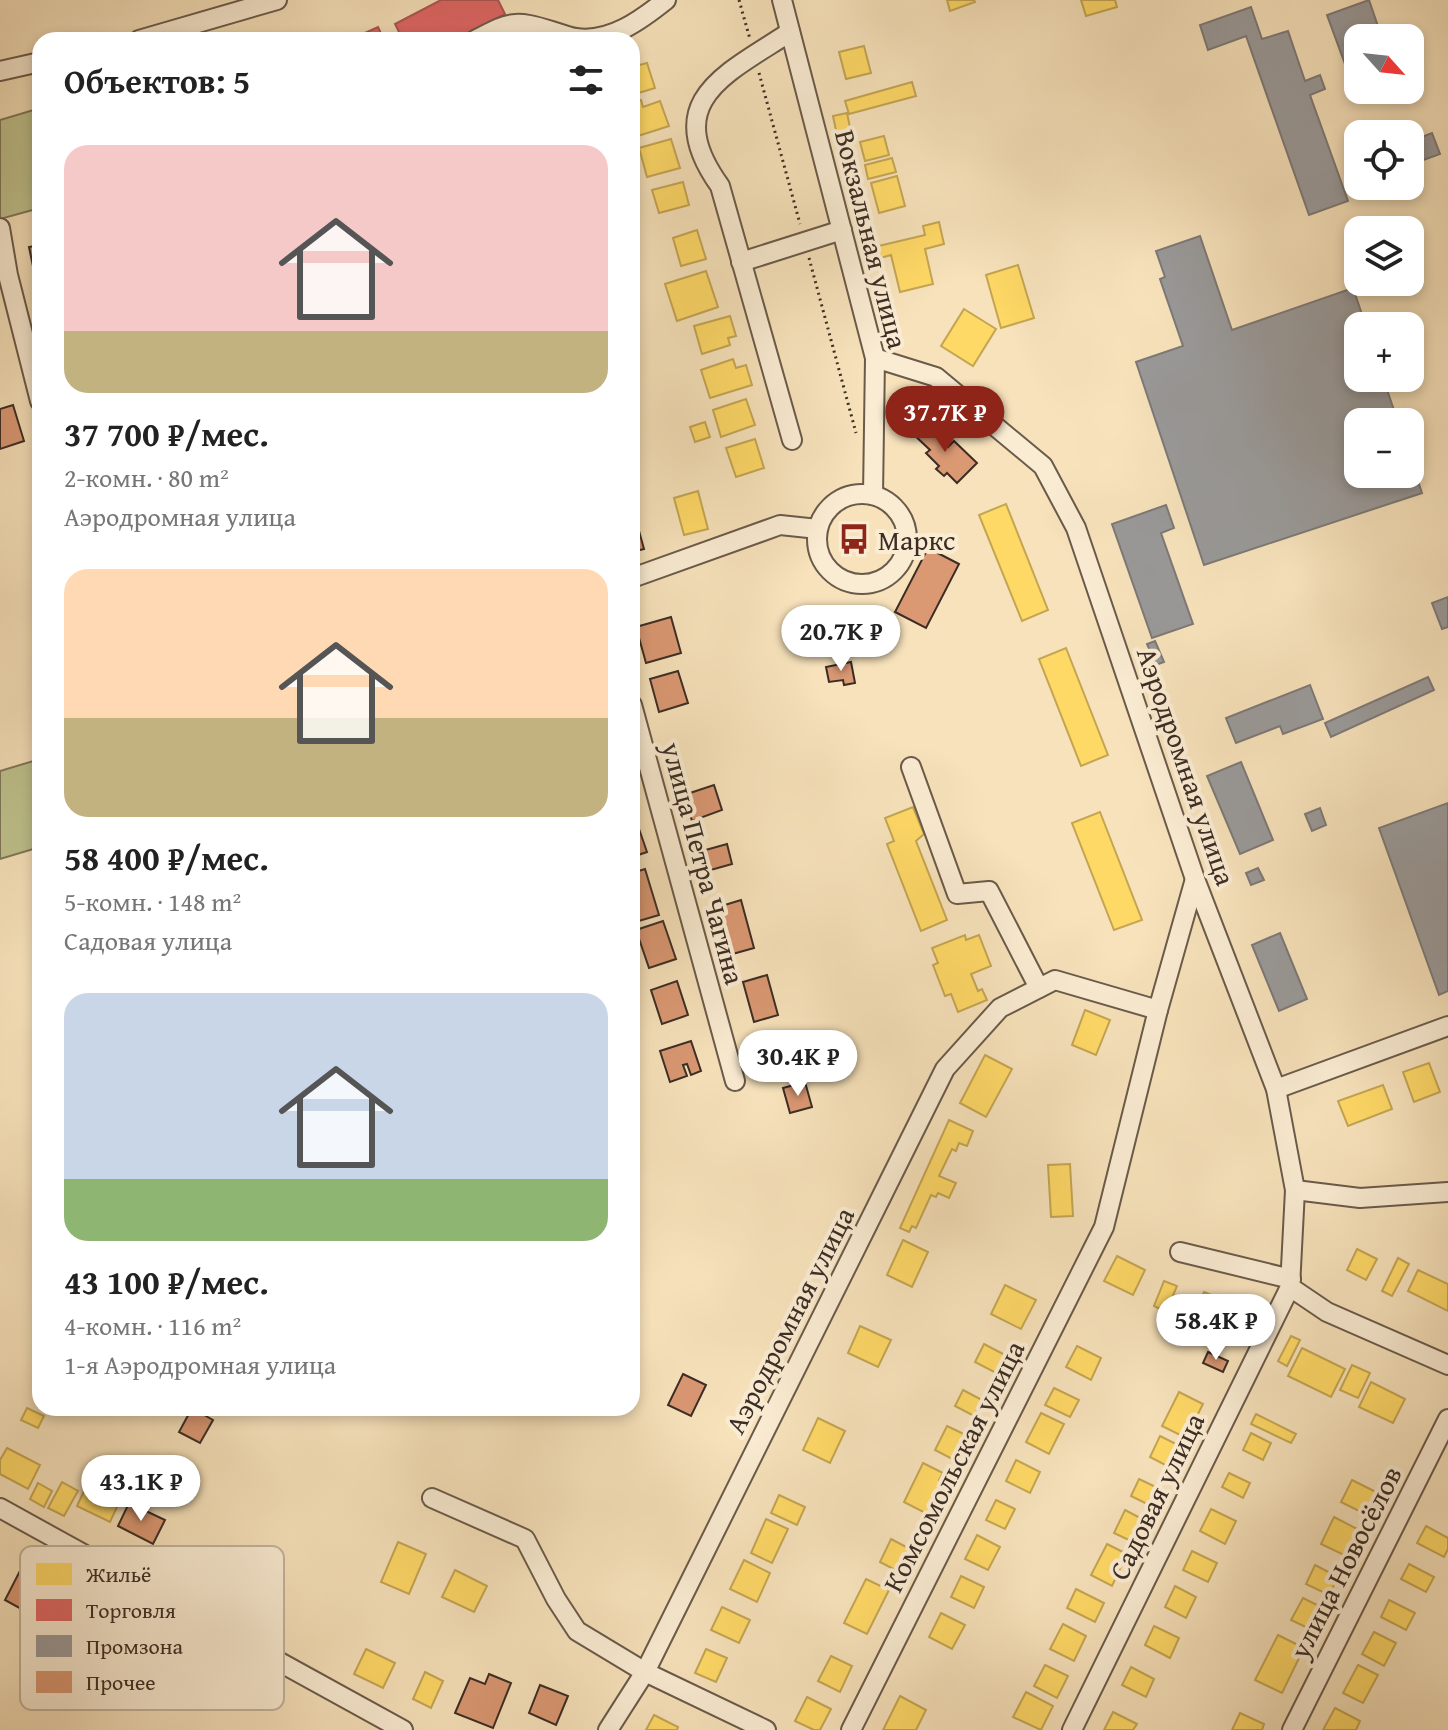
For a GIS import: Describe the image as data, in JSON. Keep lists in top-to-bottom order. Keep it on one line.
{"streets":{"street":["Вокзальная улица","Аэродромная улица","улица Петра Чагина","Комсомольская улица","Садовая улица","улица Новосёлов"]},"crossings":[["Вокзальная улица","Аэродромная улица"],["Аэродромная улица","Комсомольская улица"],["Аэродромная улица","Садовая улица"]],"places":{"bus stop":["Маркс"]},"legend":["Жильё","Торговля","Промзона","Прочее"],"north":"bottom right","page":{"map_buttons":["+","−"],"heading":"Объектов: 5","list":[{"name":"37 700 ₽/мес.","note":"2-комн. · 80 m² · Аэродромная улица"},{"name":"58 400 ₽/мес.","note":"5-комн. · 148 m² · Садовая улица"},{"name":"43 100 ₽/мес.","note":"4-комн. · 116 m² · 1-я Аэродромная улица"}],"price":["37.7K ₽","20.7K ₽","30.4K ₽","58.4K ₽","43.1K ₽"]}}
